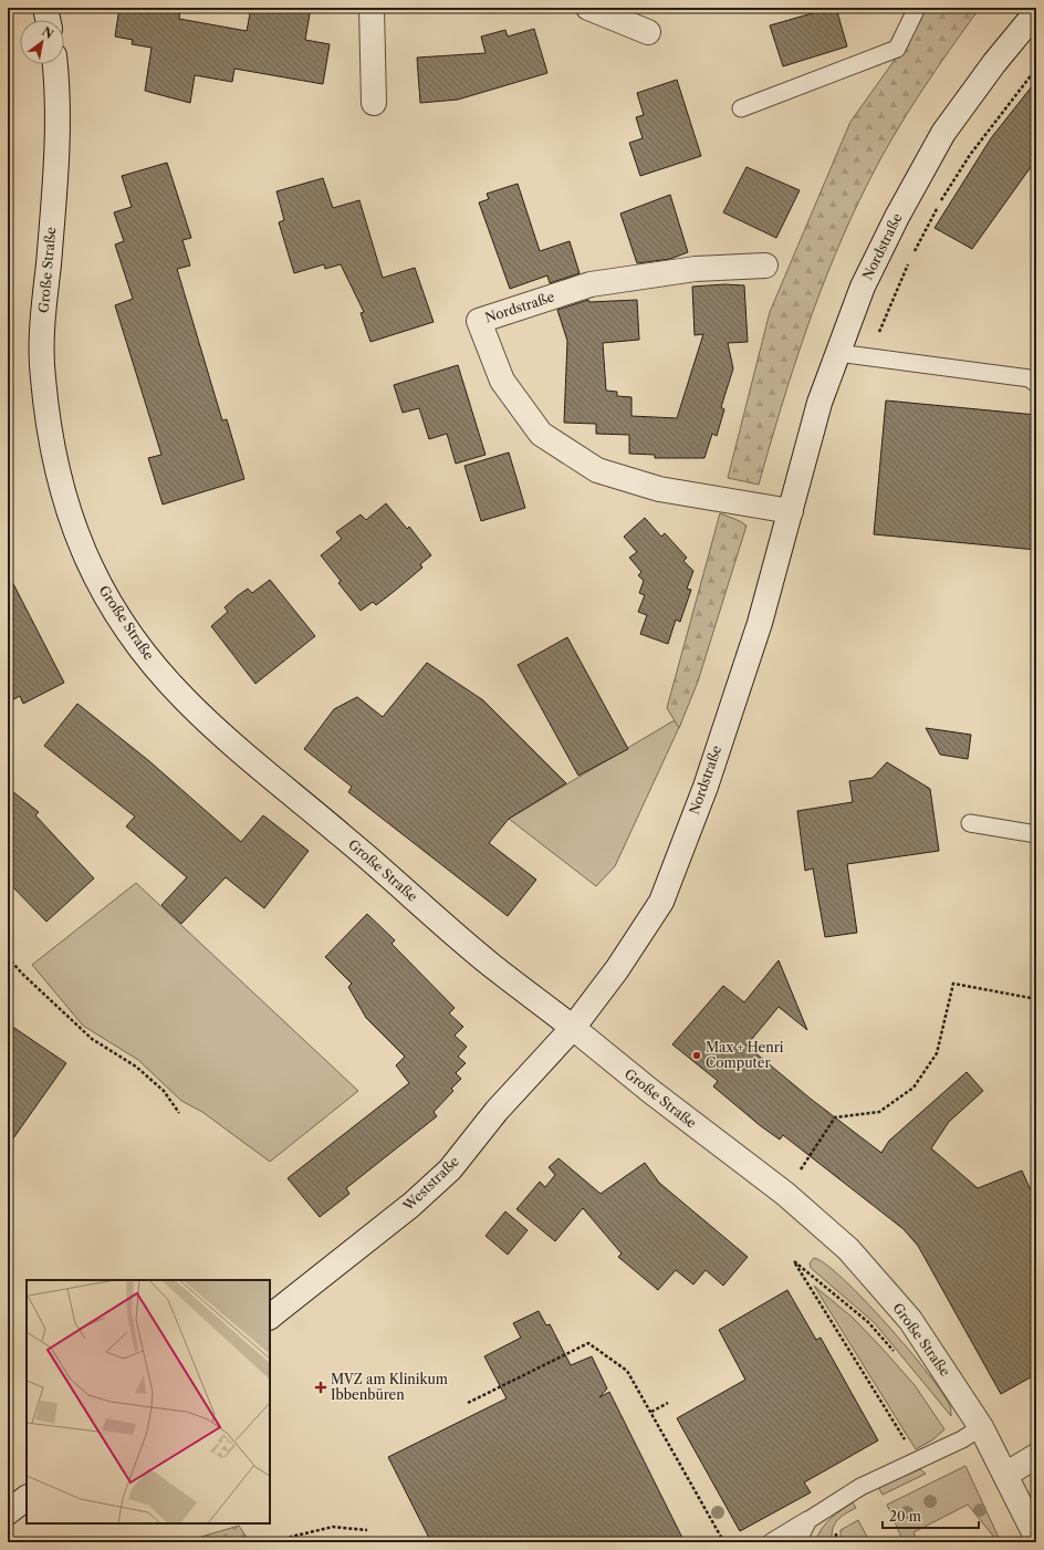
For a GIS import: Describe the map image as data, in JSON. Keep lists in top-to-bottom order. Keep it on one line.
{"streets":{"street":["Nordstraße","Große Straße","Weststraße"]},"crossings":[["Nordstraße","Große Straße"],["Nordstraße","Weststraße"],["Große Straße","Weststraße"]],"places":{"other":["Max + Henri Computer"],"health":["MVZ am Klinikum Ibbenbüren"]},"scale_bar":"20 m","north":"top right"}
